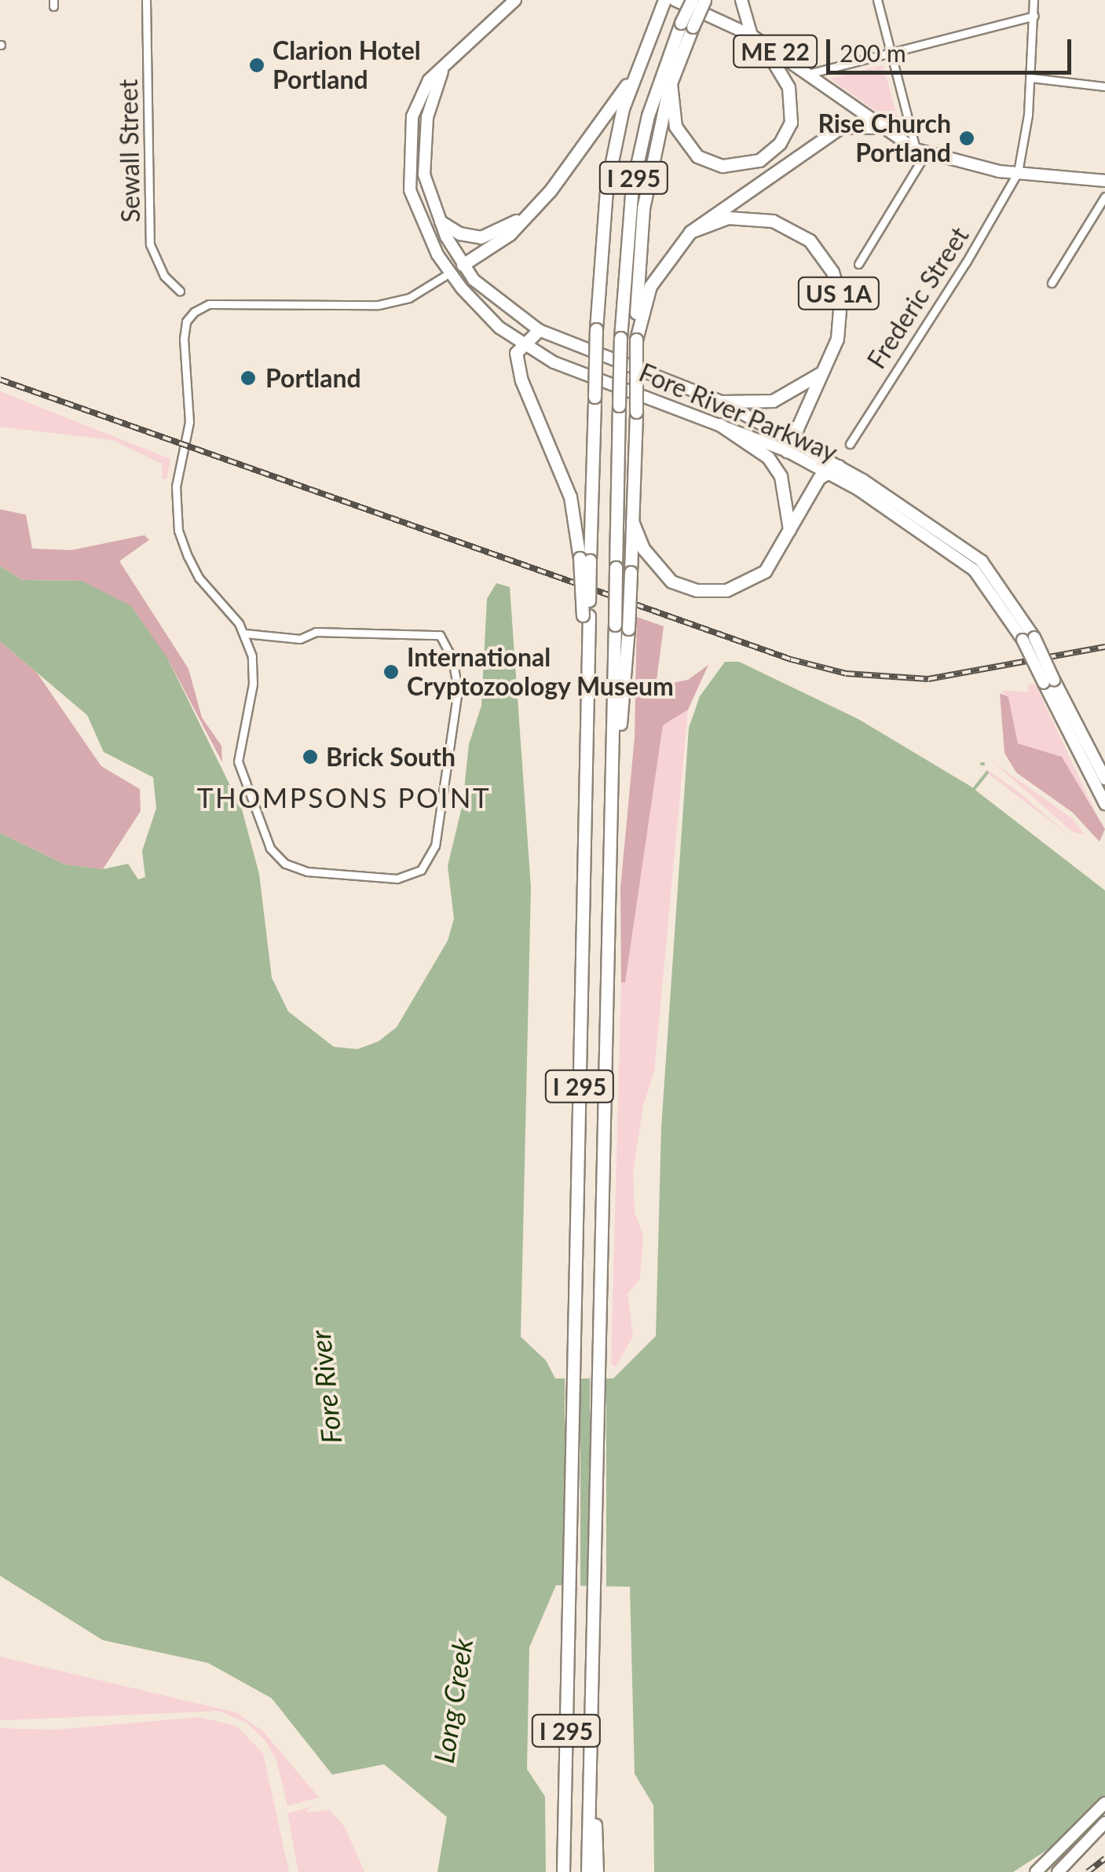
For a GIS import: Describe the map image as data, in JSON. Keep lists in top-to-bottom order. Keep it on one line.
{"streets":{"highway":["I 295","US 1A"],"main road":["ME 22","Fore River Parkway"],"street":["Sewall Street","Frederic Street"]},"crossings":[["ME 22","Frederic Street"],["US 1A","Fore River Parkway"]],"districts":["THOMPSONS POINT"],"water":["Fore River","Long Creek"],"places":["Clarion Hotel Portland","Rise Church Portland","Portland","International Cryptozoology Museum","Brick South"],"scale_bar":"200 m"}
